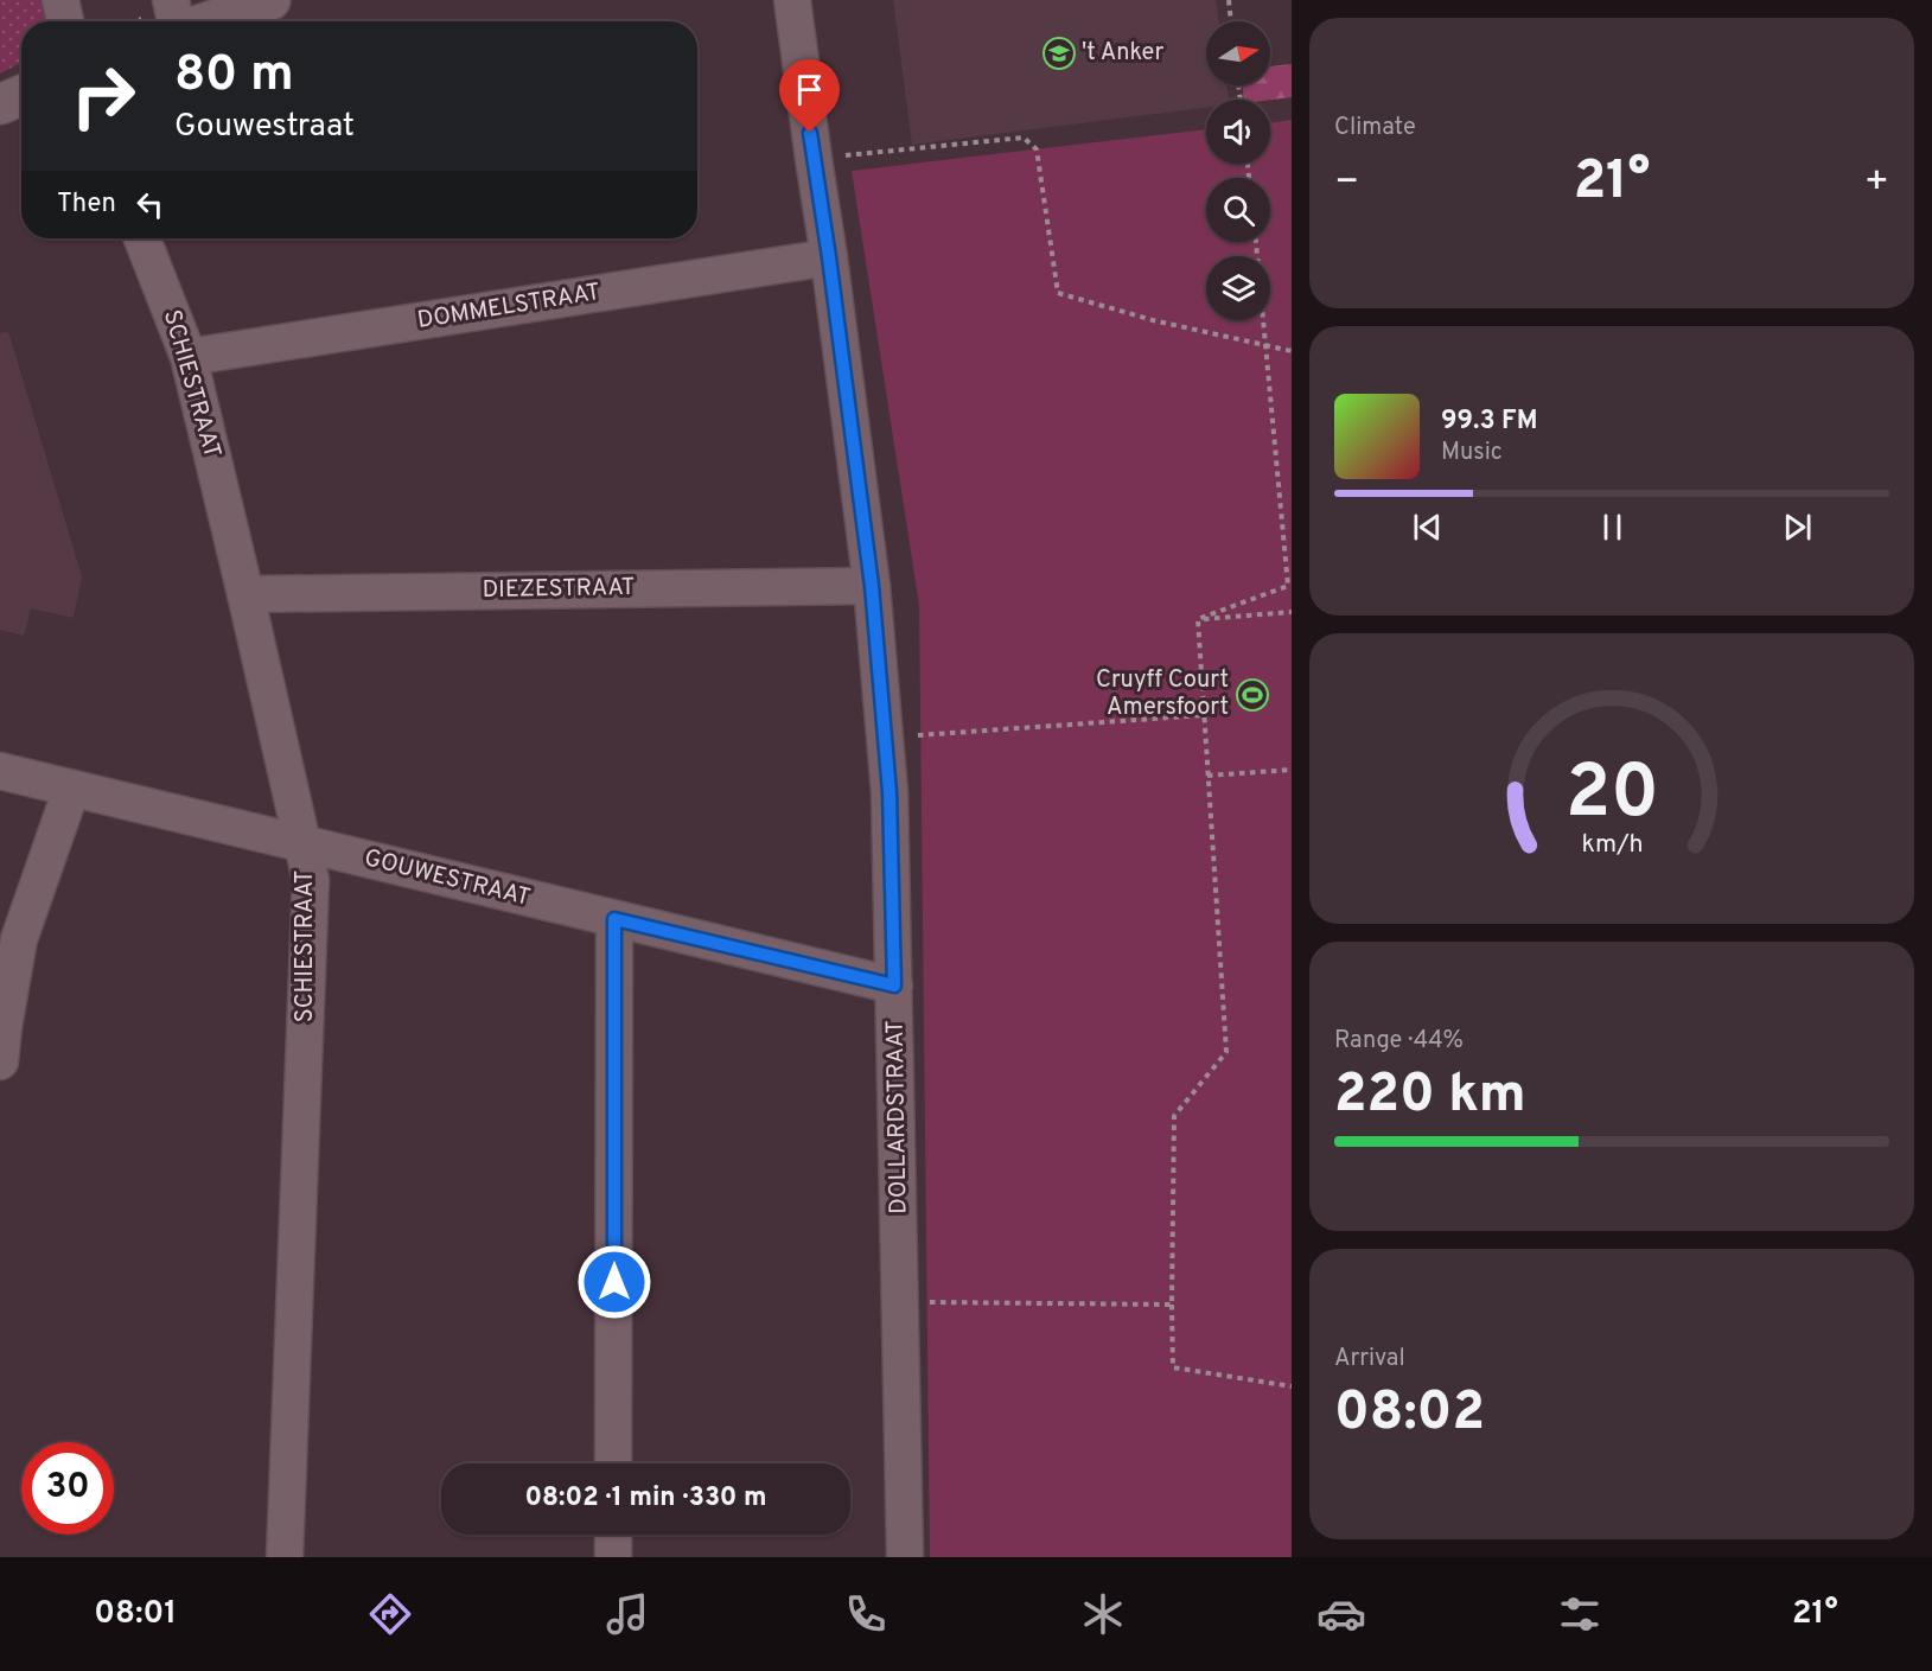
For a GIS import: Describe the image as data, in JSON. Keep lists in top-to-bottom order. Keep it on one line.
{"streets":{"street":["DOMMELSTRAAT","SCHIESTRAAT","DIEZESTRAAT","GOUWESTRAAT","DOLLARDSTRAAT"]},"crossings":[["DOMMELSTRAAT","SCHIESTRAAT"],["DOMMELSTRAAT","DOLLARDSTRAAT"],["SCHIESTRAAT","DIEZESTRAAT"],["SCHIESTRAAT","GOUWESTRAAT"],["DIEZESTRAAT","DOLLARDSTRAAT"],["GOUWESTRAAT","DOLLARDSTRAAT"]],"places":{"school or university":["'t Anker"],"sports":["Cruyff Court Amersfoort"]},"north":"right","page":{"tile":["Climate",["Range · 44%","220 km"],["Arrival","08:02"]],"turn":["80 m","Gouwestraat"],"heat":["−","21°","+"],"then":"Then","song":["99.3 FM","Music"],"limit":"30","trip":"08:02 · 1 min · 330 m","tabs":["08:01","21°"],"gauge":["20","km/h"]}}
